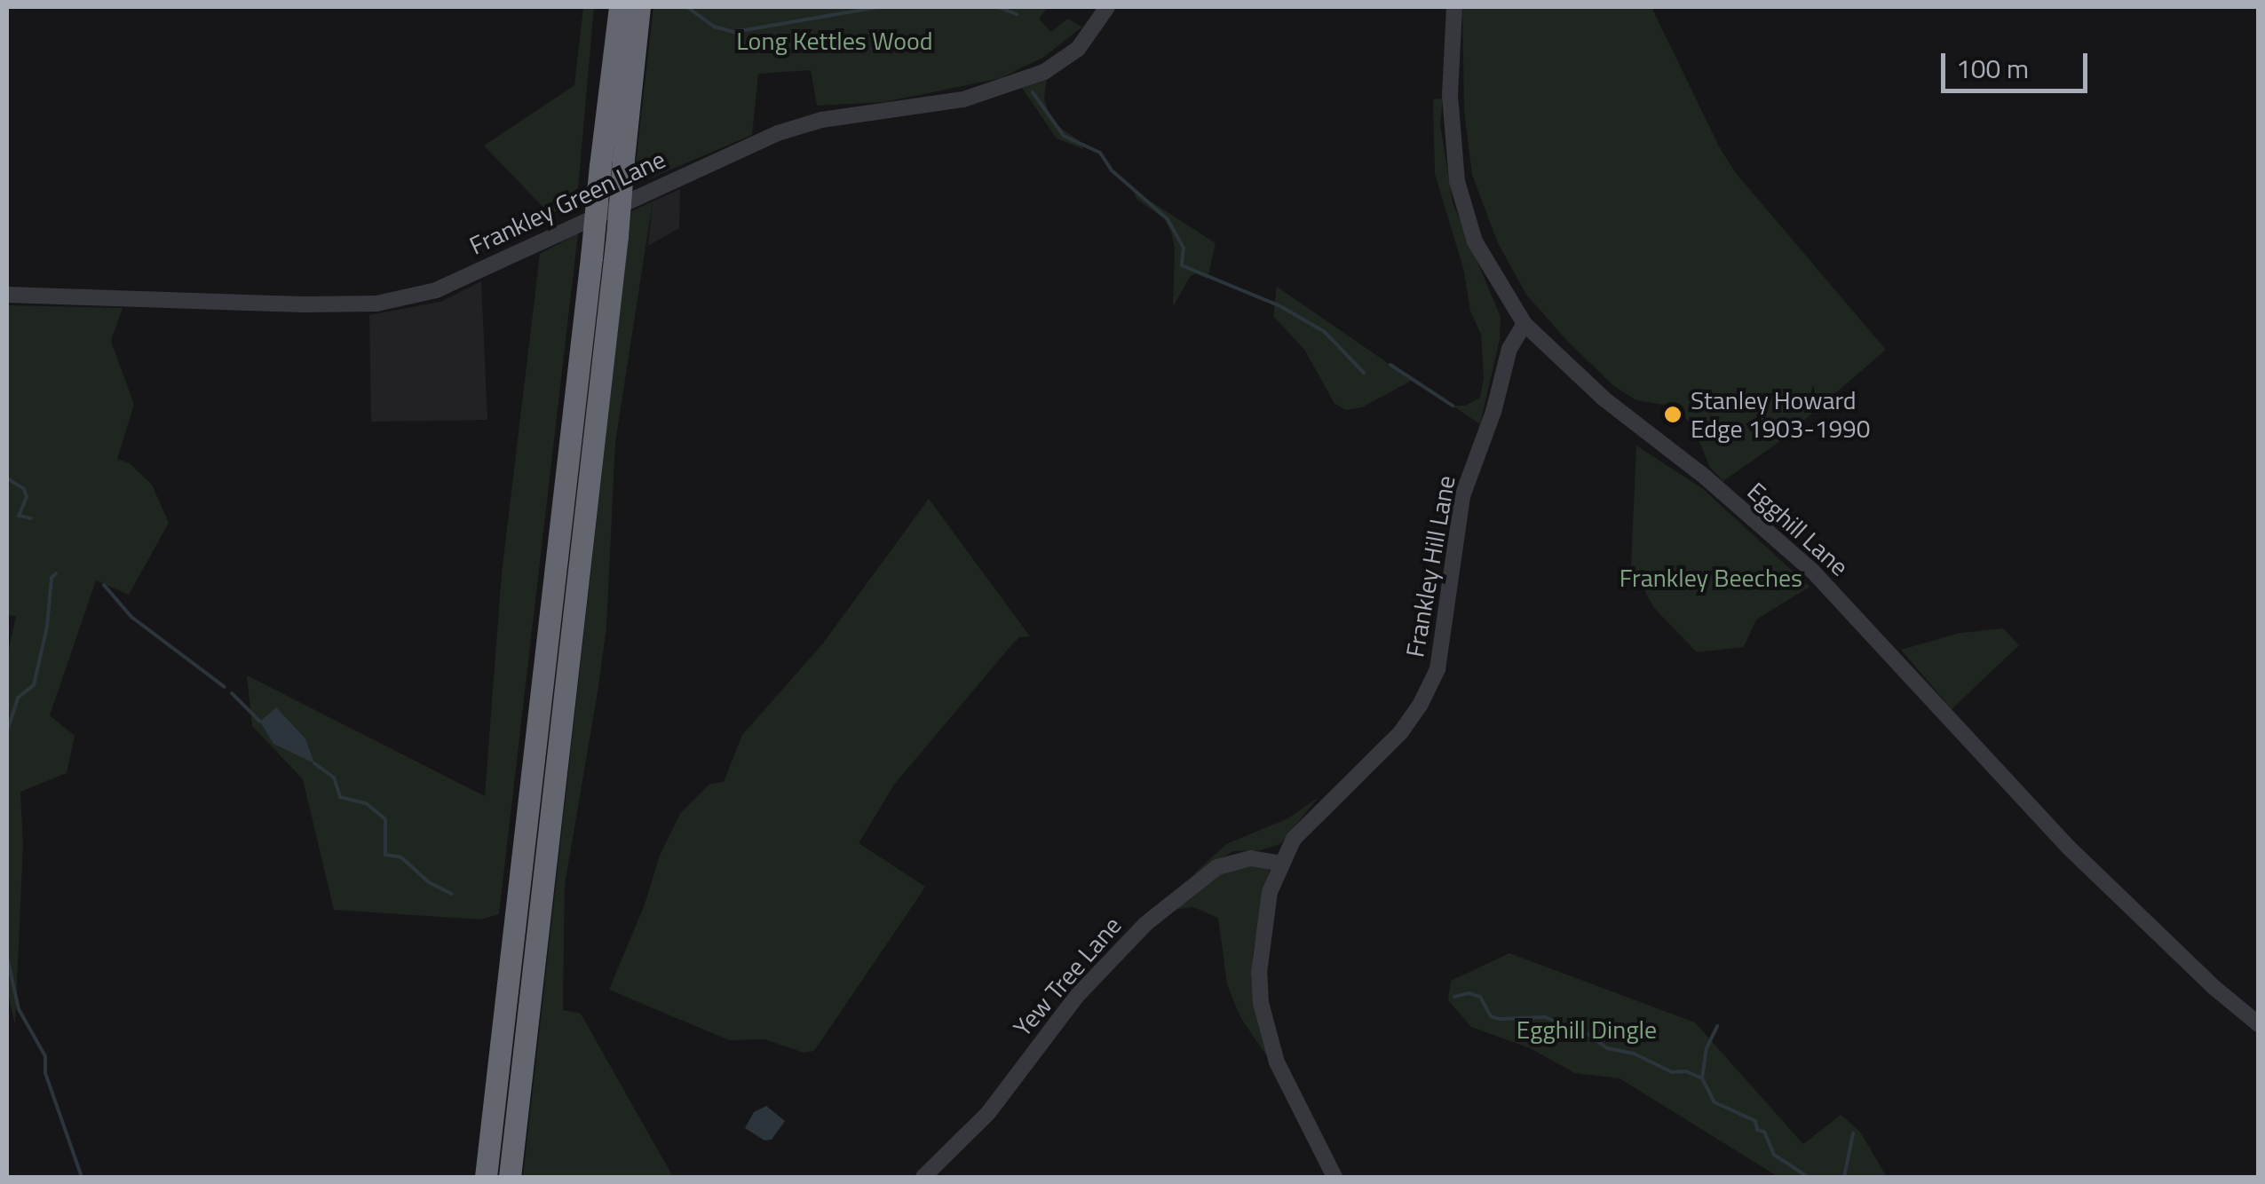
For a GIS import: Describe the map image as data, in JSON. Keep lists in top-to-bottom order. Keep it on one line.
{"streets":{"street":["Frankley Green Lane","Egghill Lane","Frankley Hill Lane","Yew Tree Lane"]},"crossings":[["Egghill Lane","Frankley Hill Lane"],["Frankley Hill Lane","Yew Tree Lane"]],"parks":["Long Kettles Wood","Frankley Beeches","Egghill Dingle"],"places":["Stanley Howard Edge 1903-1990"],"scale_bar":"100 m"}
